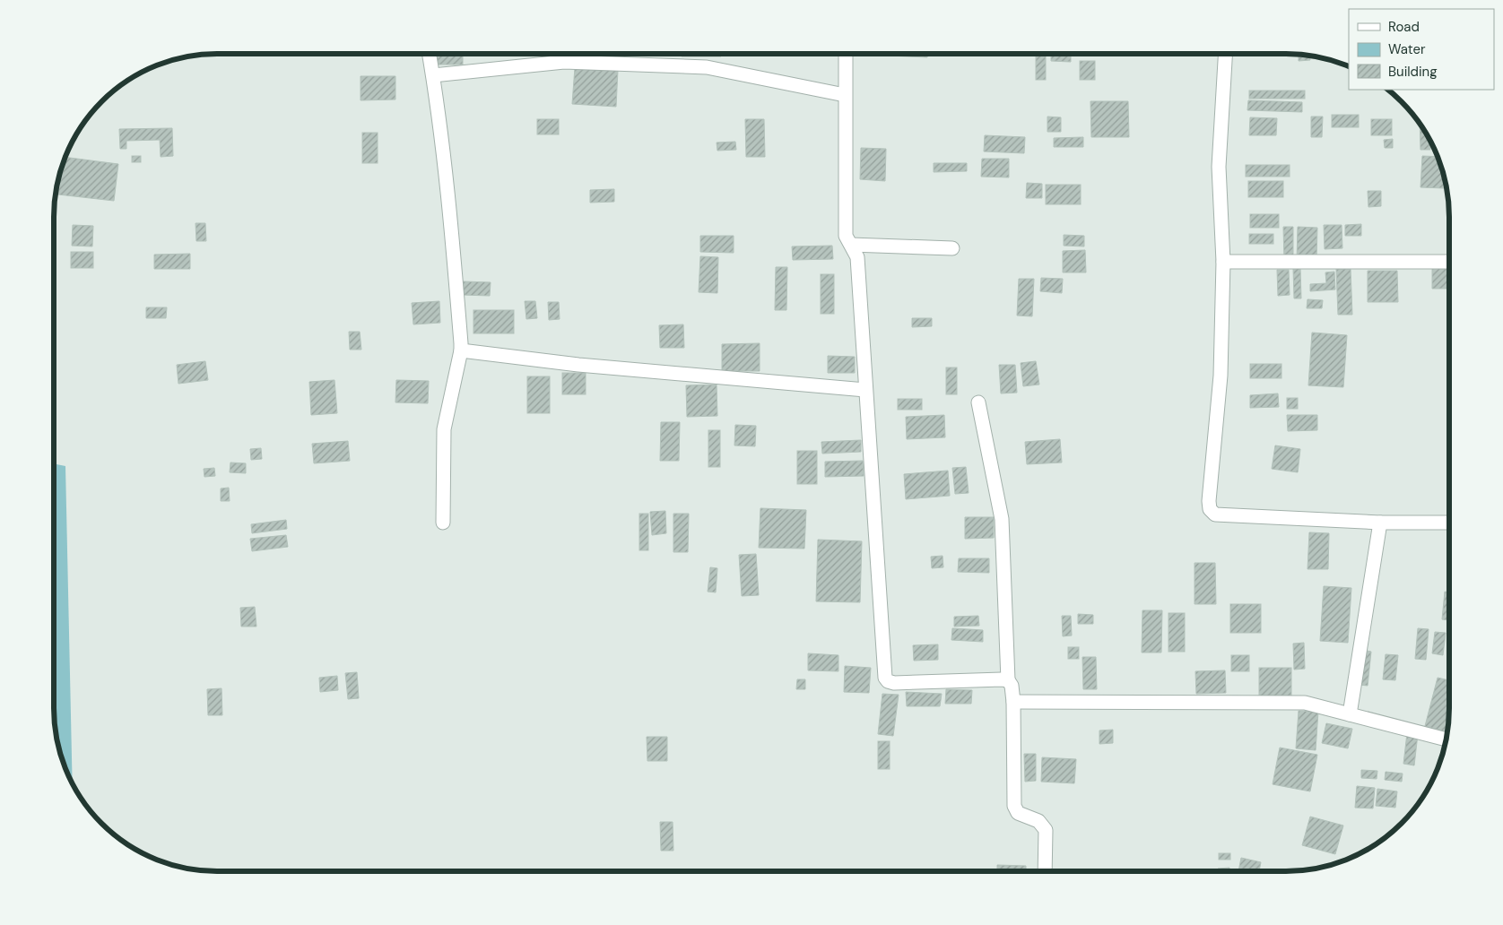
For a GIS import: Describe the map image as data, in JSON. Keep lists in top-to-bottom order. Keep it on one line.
{"legend":["Road","Water","Building"]}
